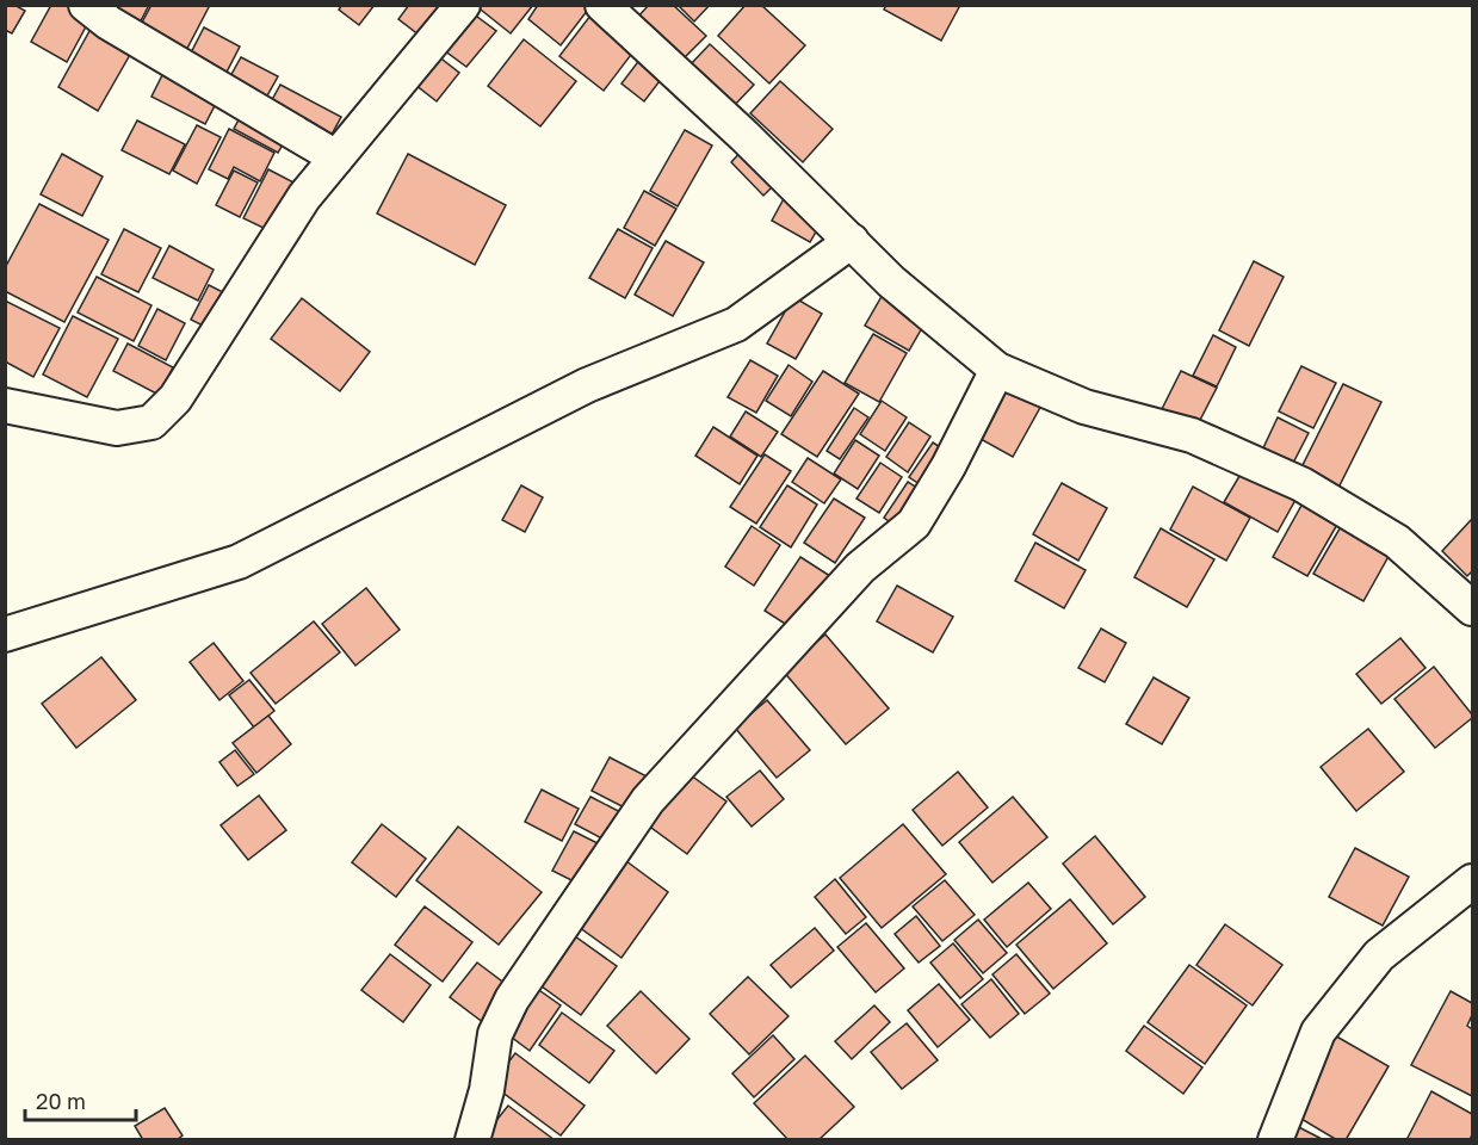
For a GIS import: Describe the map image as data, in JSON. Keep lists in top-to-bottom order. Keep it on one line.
{"scale_bar":"20 m"}
